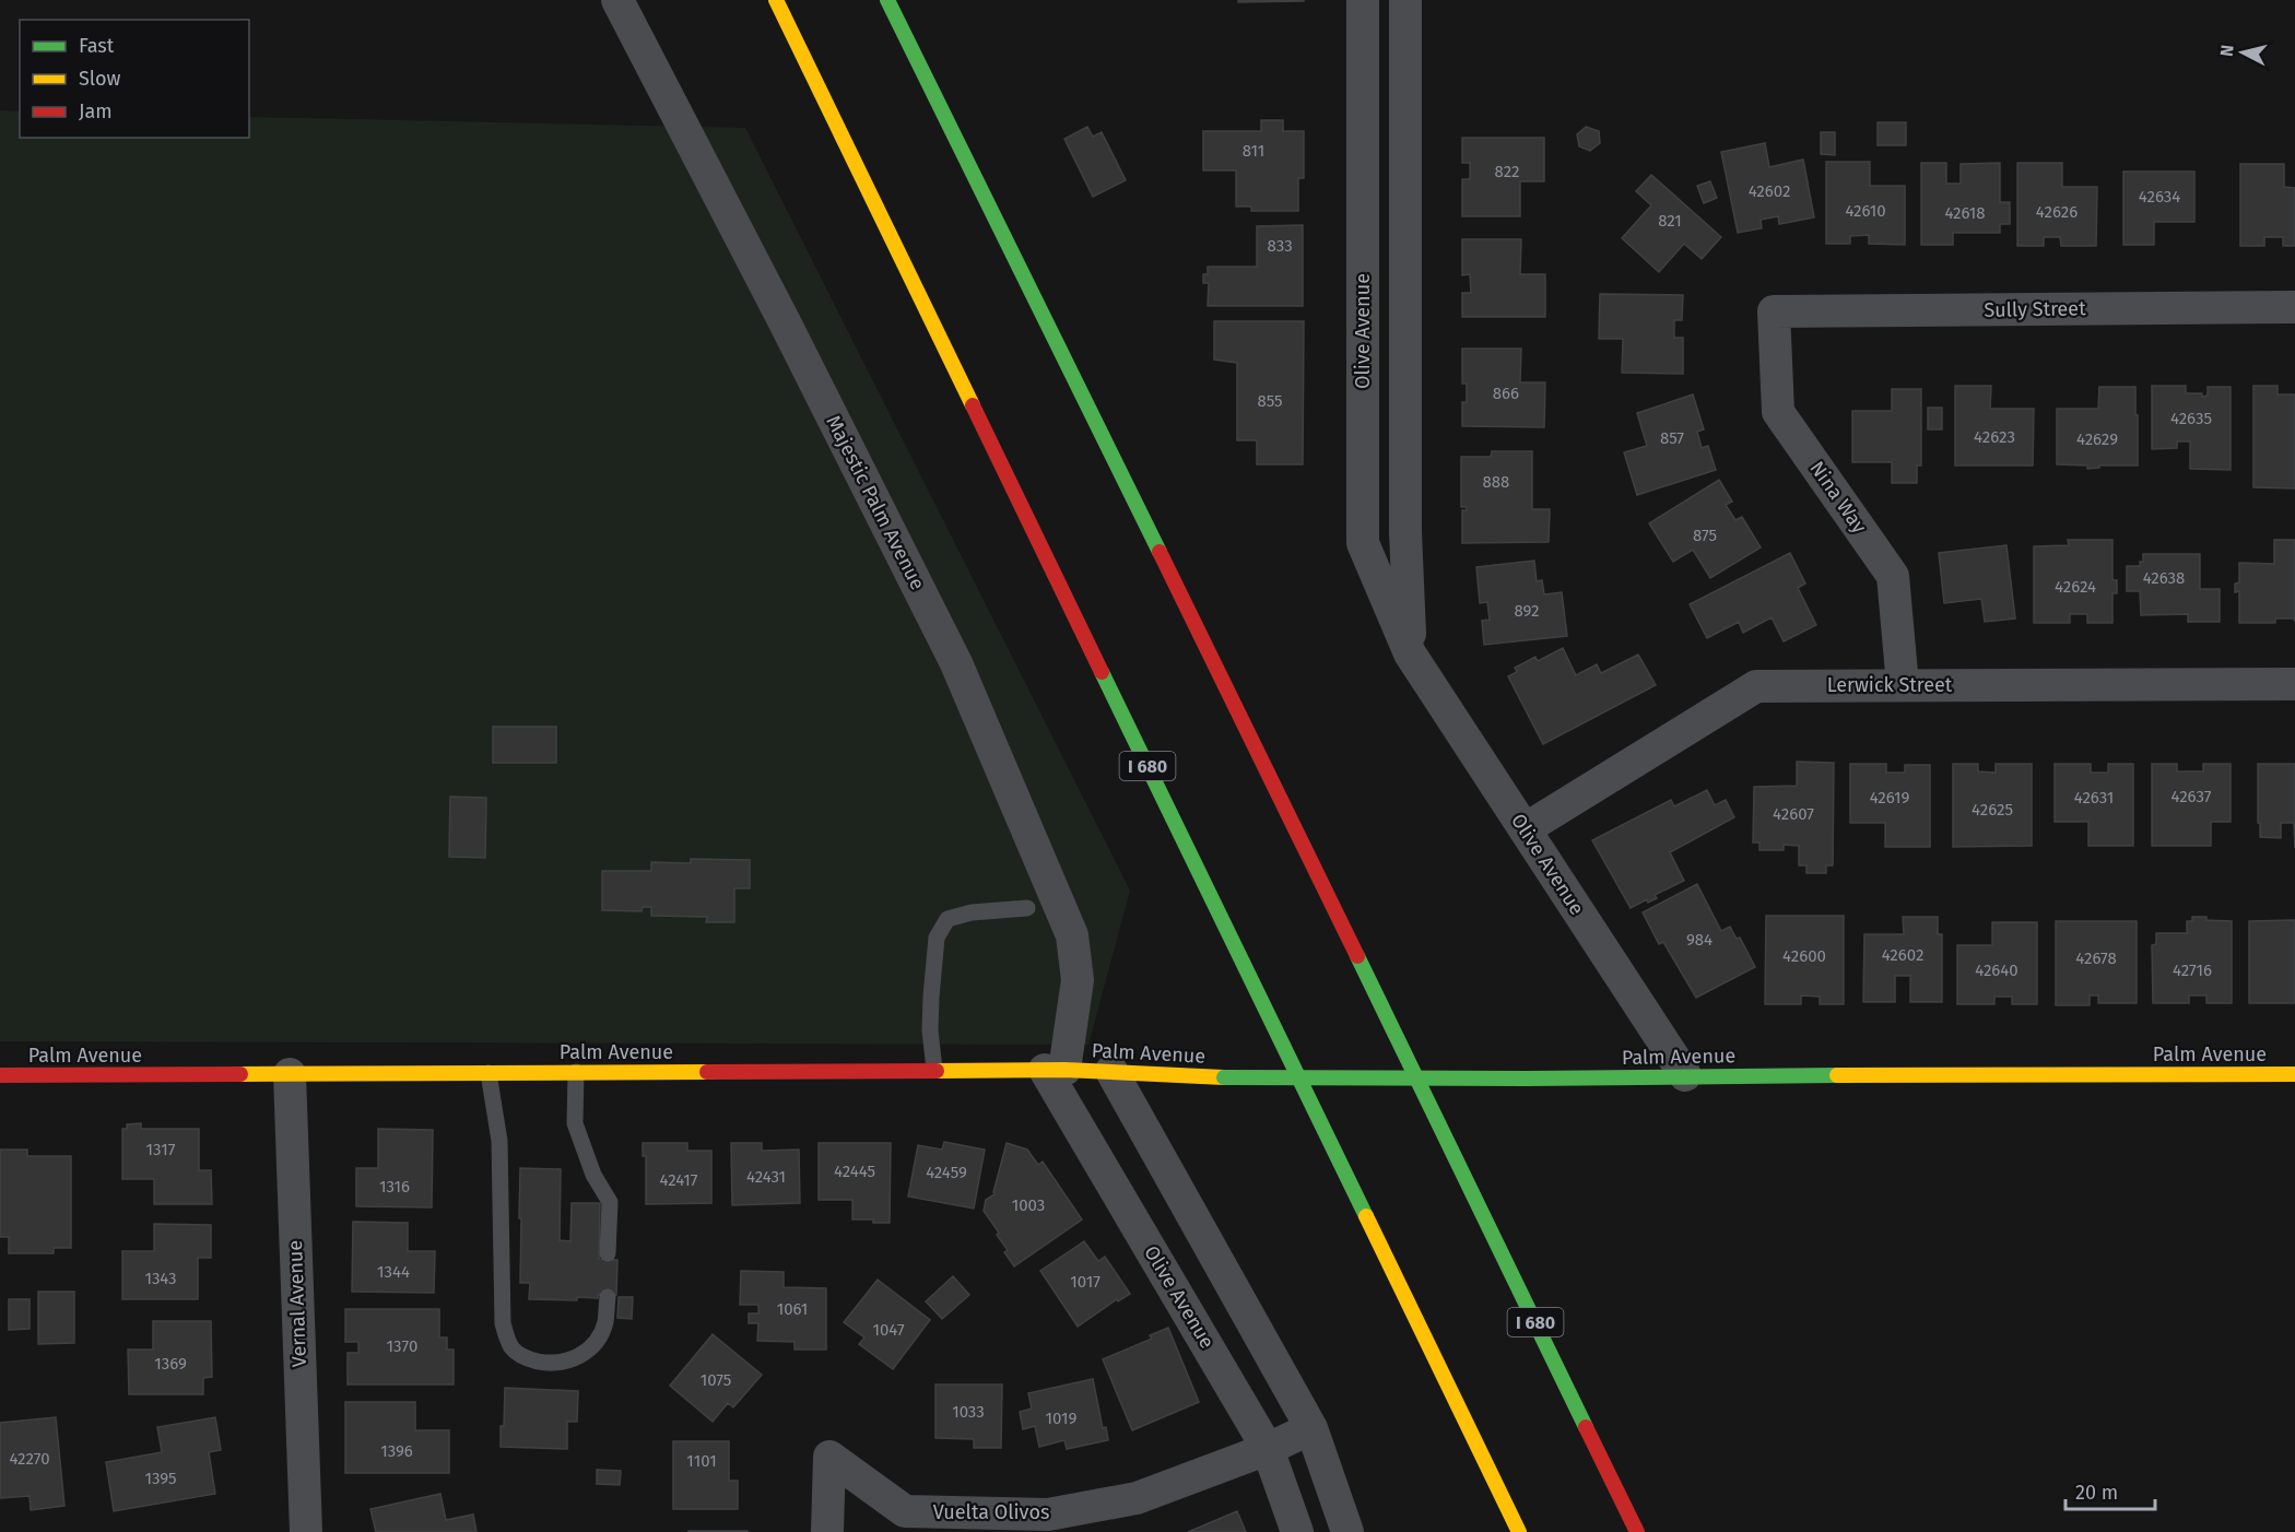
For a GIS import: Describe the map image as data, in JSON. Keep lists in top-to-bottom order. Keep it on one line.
{"streets":{"main road":["I 680","Palm Avenue"],"street":["Sully Street","Olive Avenue","Nina Way","Majestic Palm Avenue","Lerwick Street","Vernal Avenue","Vuelta Olivos"]},"crossings":[["Sully Street","Nina Way"],["Olive Avenue","Majestic Palm Avenue"],["Olive Avenue","Lerwick Street"],["Olive Avenue","Palm Avenue"],["Olive Avenue","Vuelta Olivos"],["Nina Way","Lerwick Street"],["Majestic Palm Avenue","Palm Avenue"],["Palm Avenue","Vernal Avenue"]],"house_numbers":["811","822","42602","42634","42610","42626","42618","821","833","866","855","42635","42623","857","42629","888","875","42638","42624","892","42637","42619","42631","42625","42607","984","42602","42600","42678","42640","42716","1317","42445","42459","42431","42417","1316","1003","1344","1343","1017","1061","1047","1370","1369","1075","1033","1019","1396","42270","1101","1395"],"legend":["Fast","Slow","Jam"],"scale_bar":"20 m","north":"left"}
